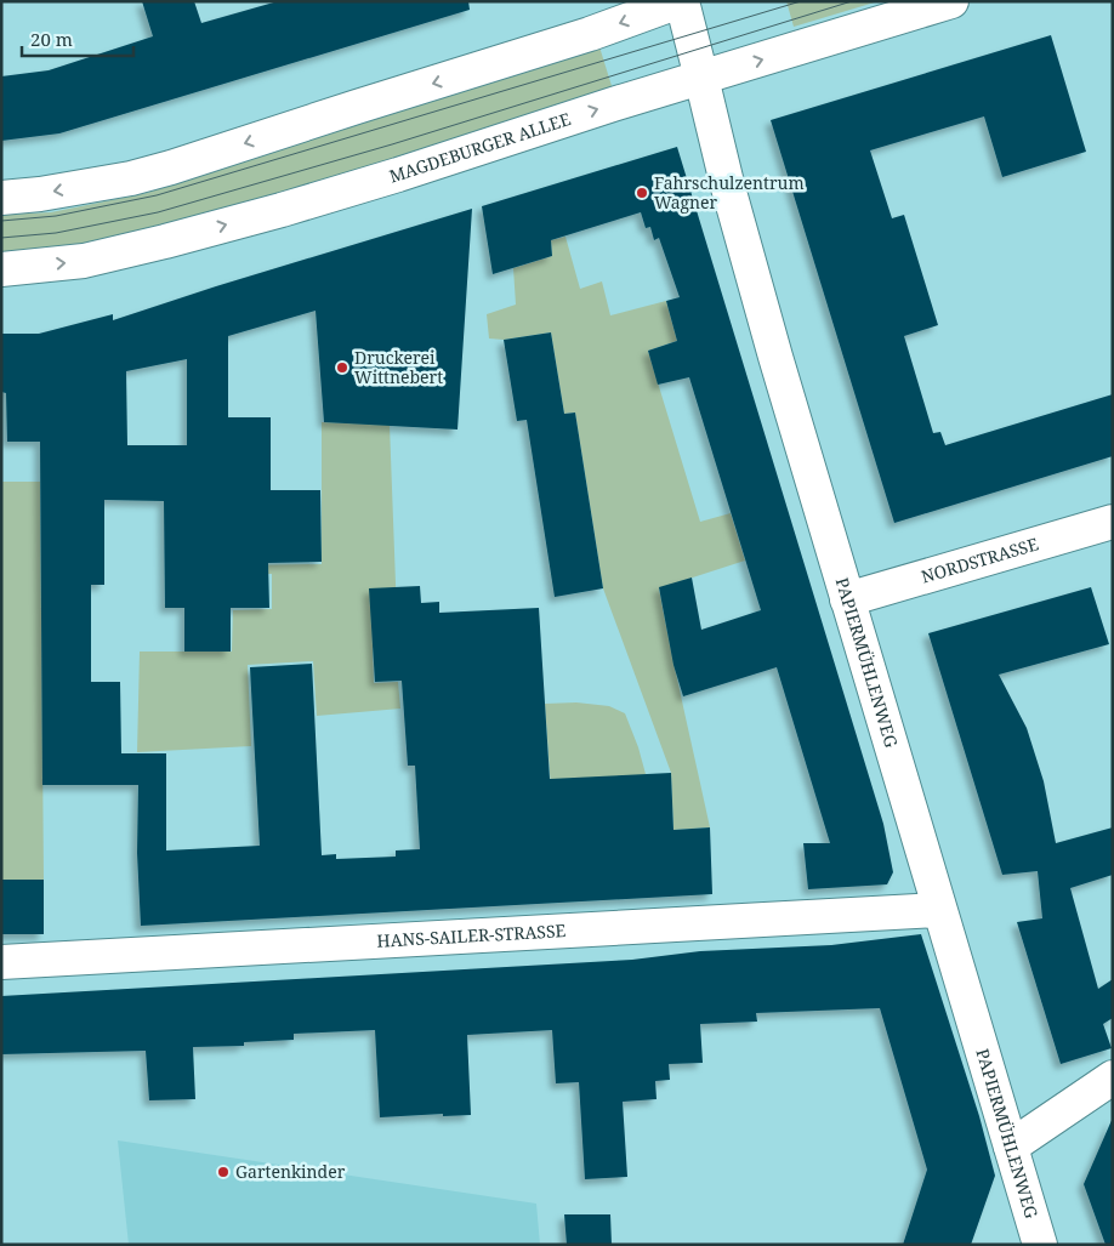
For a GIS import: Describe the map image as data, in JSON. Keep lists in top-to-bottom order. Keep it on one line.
{"streets":{"street":["MAGDEBURGER ALLEE","NORDSTRASSE","PAPIERMÜHLENWEG","HANS-SAILER-STRASSE"]},"crossings":[["MAGDEBURGER ALLEE","PAPIERMÜHLENWEG"],["NORDSTRASSE","PAPIERMÜHLENWEG"],["PAPIERMÜHLENWEG","HANS-SAILER-STRASSE"]],"places":["Fahrschulzentrum Wagner","Druckerei Wittnebert","Gartenkinder"],"scale_bar":"20 m"}
